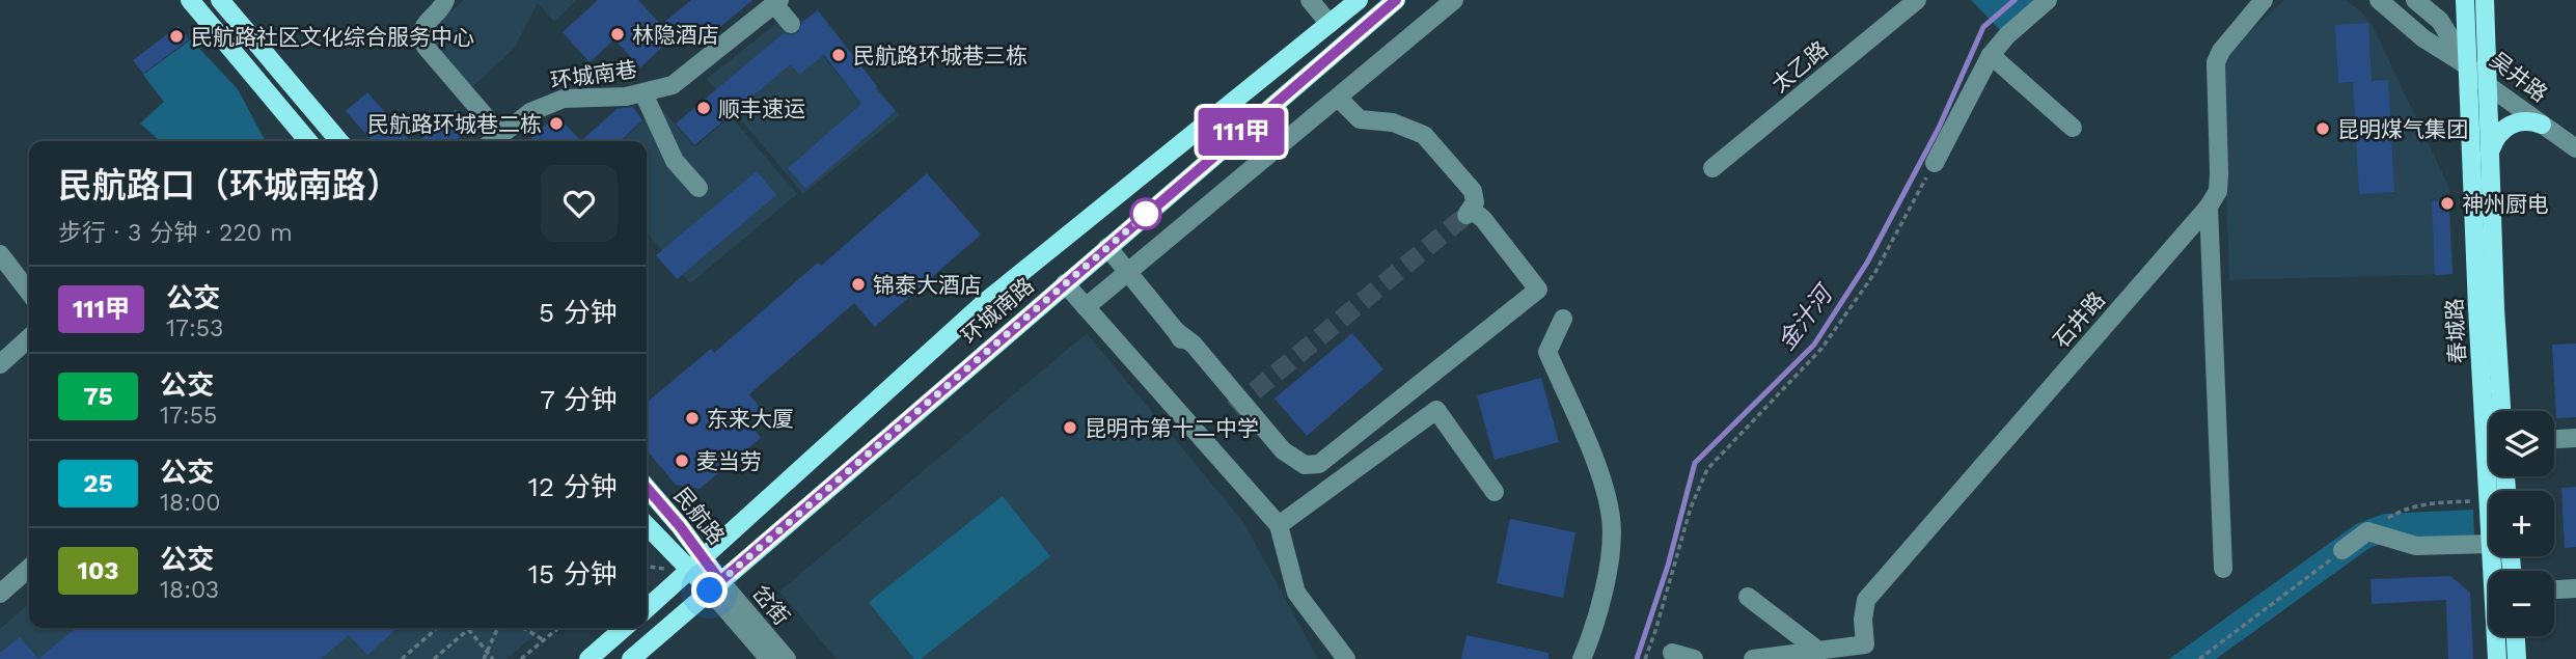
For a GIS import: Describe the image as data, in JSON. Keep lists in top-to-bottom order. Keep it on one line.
{"streets":{"main road":["环城南路","春城路","民航路"],"street":["太乙路","环城南巷","吴井路","石井路","岔街"]},"crossings":[["吴井路","春城路"],["环城南路","民航路"],["环城南路","岔街"],["民航路","岔街"]],"water":["金汁河"],"places":["林隐酒店","民航路社区文化综合服务中心","民航路环城巷三栋","顺丰速运","民航路环城巷二栋","昆明煤气集团","神州厨电","锦泰大酒店","东来大厦","昆明市第十二中学","麦当劳"],"lines":["bus line 111甲"],"page":{"on_map":"111甲","heading":["民航路口（环城南路）","步行 · 3 分钟 · 220 m"],"list":[{"mark":"111甲","name":"公交","note":"17:53","value":"5 分钟"},{"mark":"75","name":"公交","note":"17:55","value":"7 分钟"},{"mark":"25","name":"公交","note":"18:00","value":"12 分钟"},{"mark":"103","name":"公交","note":"18:03","value":"15 分钟"}],"map_buttons":["+","−"]}}
